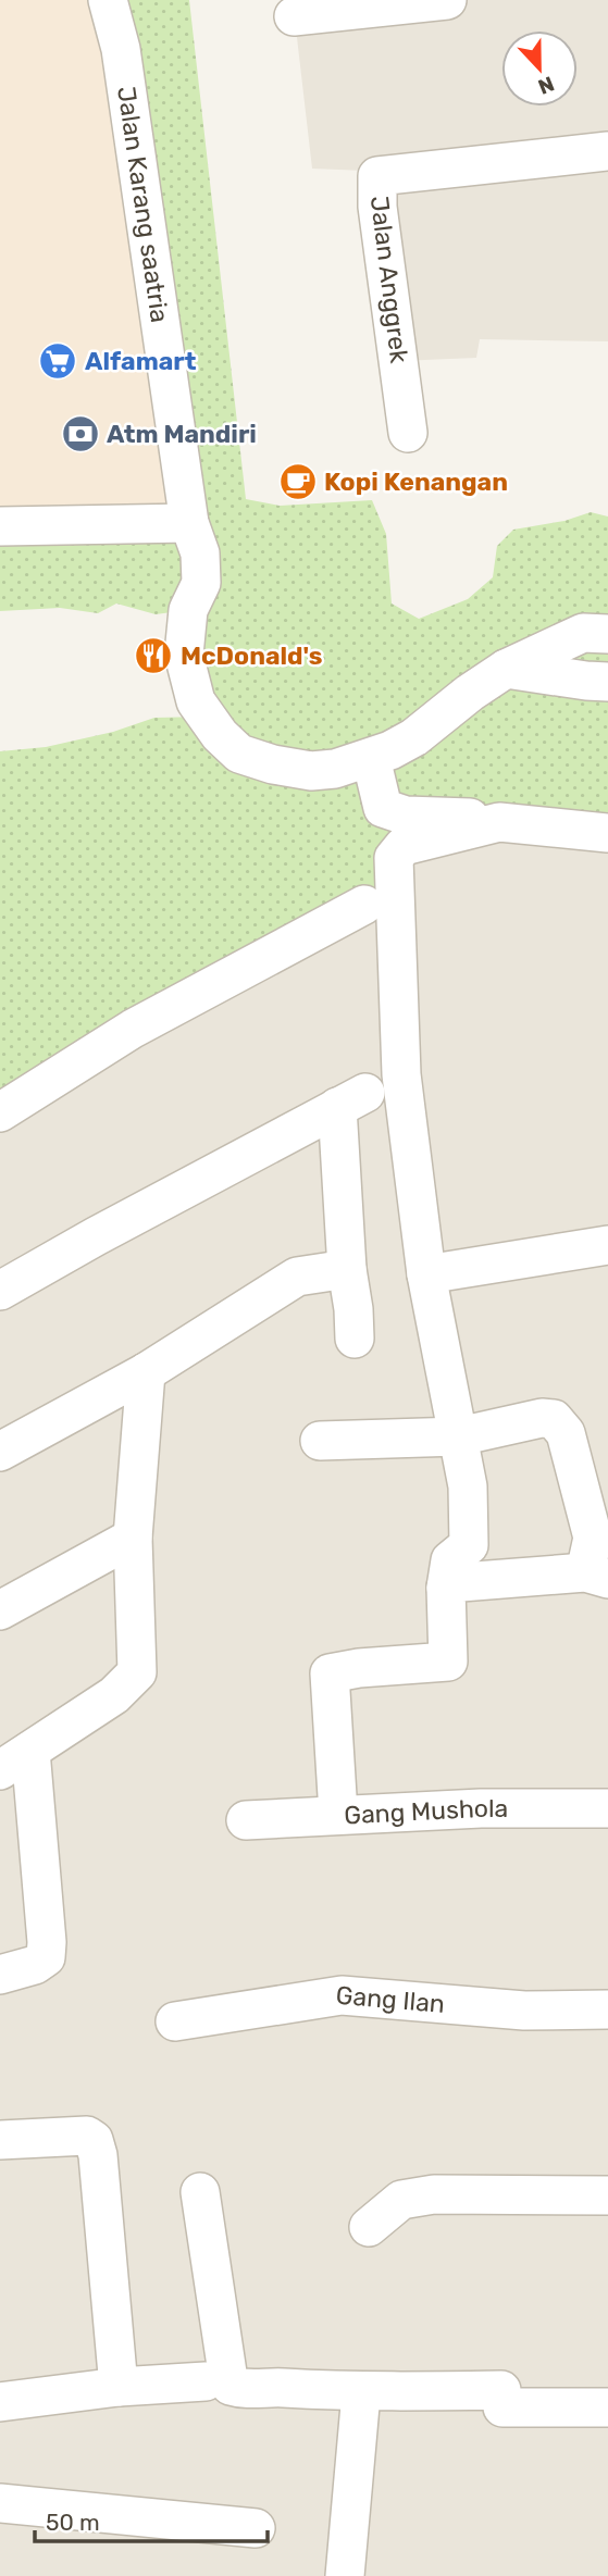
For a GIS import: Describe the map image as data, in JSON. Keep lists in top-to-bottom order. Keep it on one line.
{"streets":{"street":["Jalan Karang saatria","Jalan Anggrek","Gang Mushola","Gang Ilan"]},"places":{"supermarket":["Alfamart"],"bank":["Atm Mandiri"],"cafe":["Kopi Kenangan"],"restaurant":["McDonald's"]},"scale_bar":"50 m","north":"bottom"}
